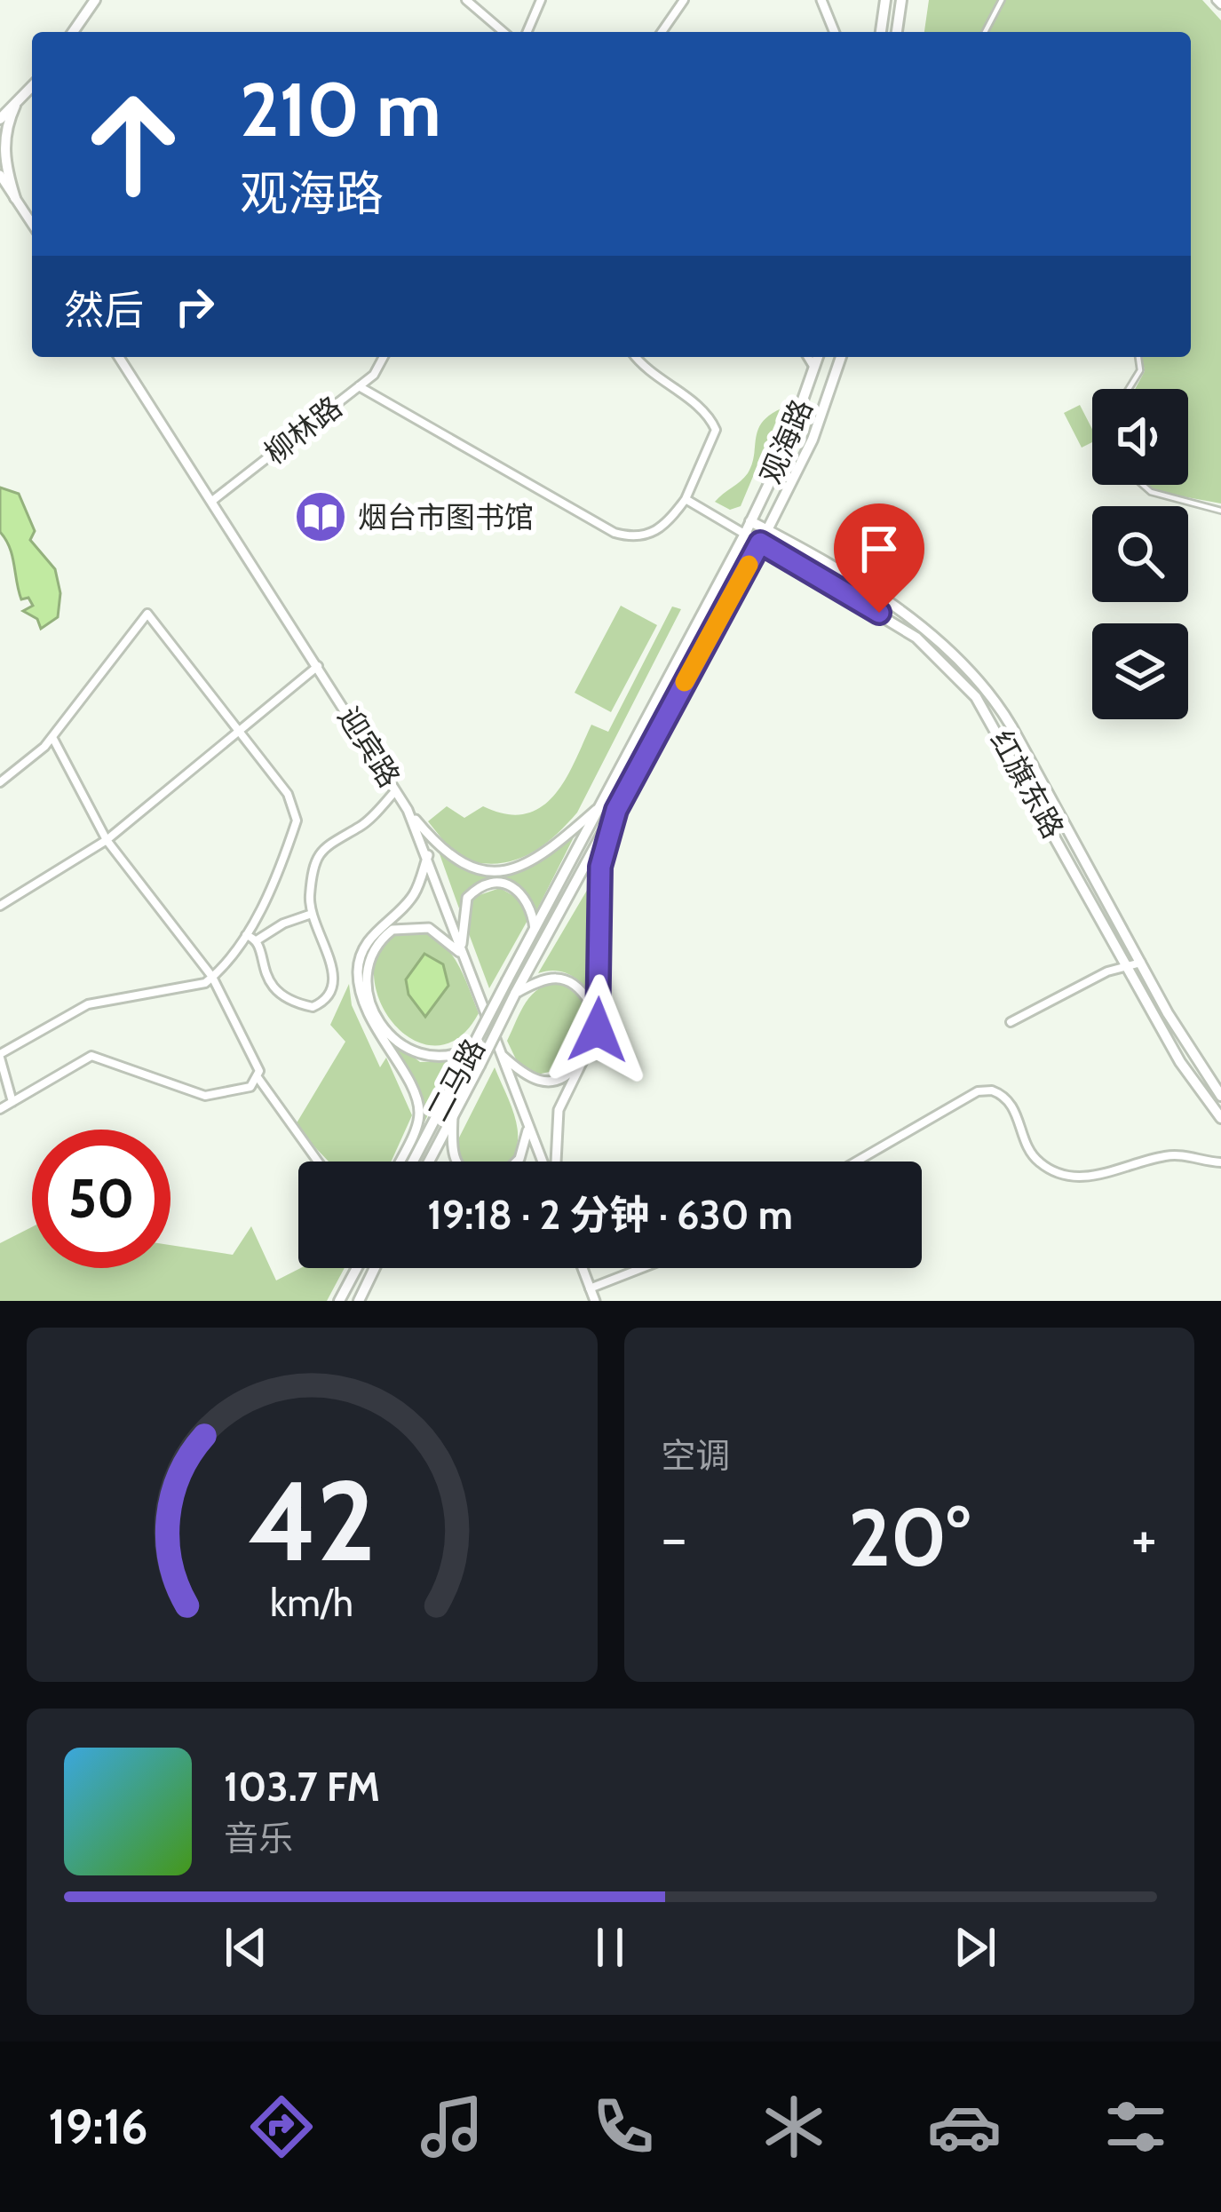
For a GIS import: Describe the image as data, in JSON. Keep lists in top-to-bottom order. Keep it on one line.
{"streets":{"main road":["观海路","迎宾路","红旗东路","二马路"],"street":["柳林路"]},"crossings":[["柳林路","迎宾路"],["观海路","红旗东路"],["观海路","二马路"]],"places":{"library":["烟台市图书馆"]},"page":{"turn":["210 m","观海路"],"then":"然后","limit":"50","trip":"19:18 · 2 分钟 · 630 m","tile":"空调","heat":["−","20°","+"],"song":["103.7 FM","音乐"],"tabs":"19:16","gauge":["42","km/h"]}}
